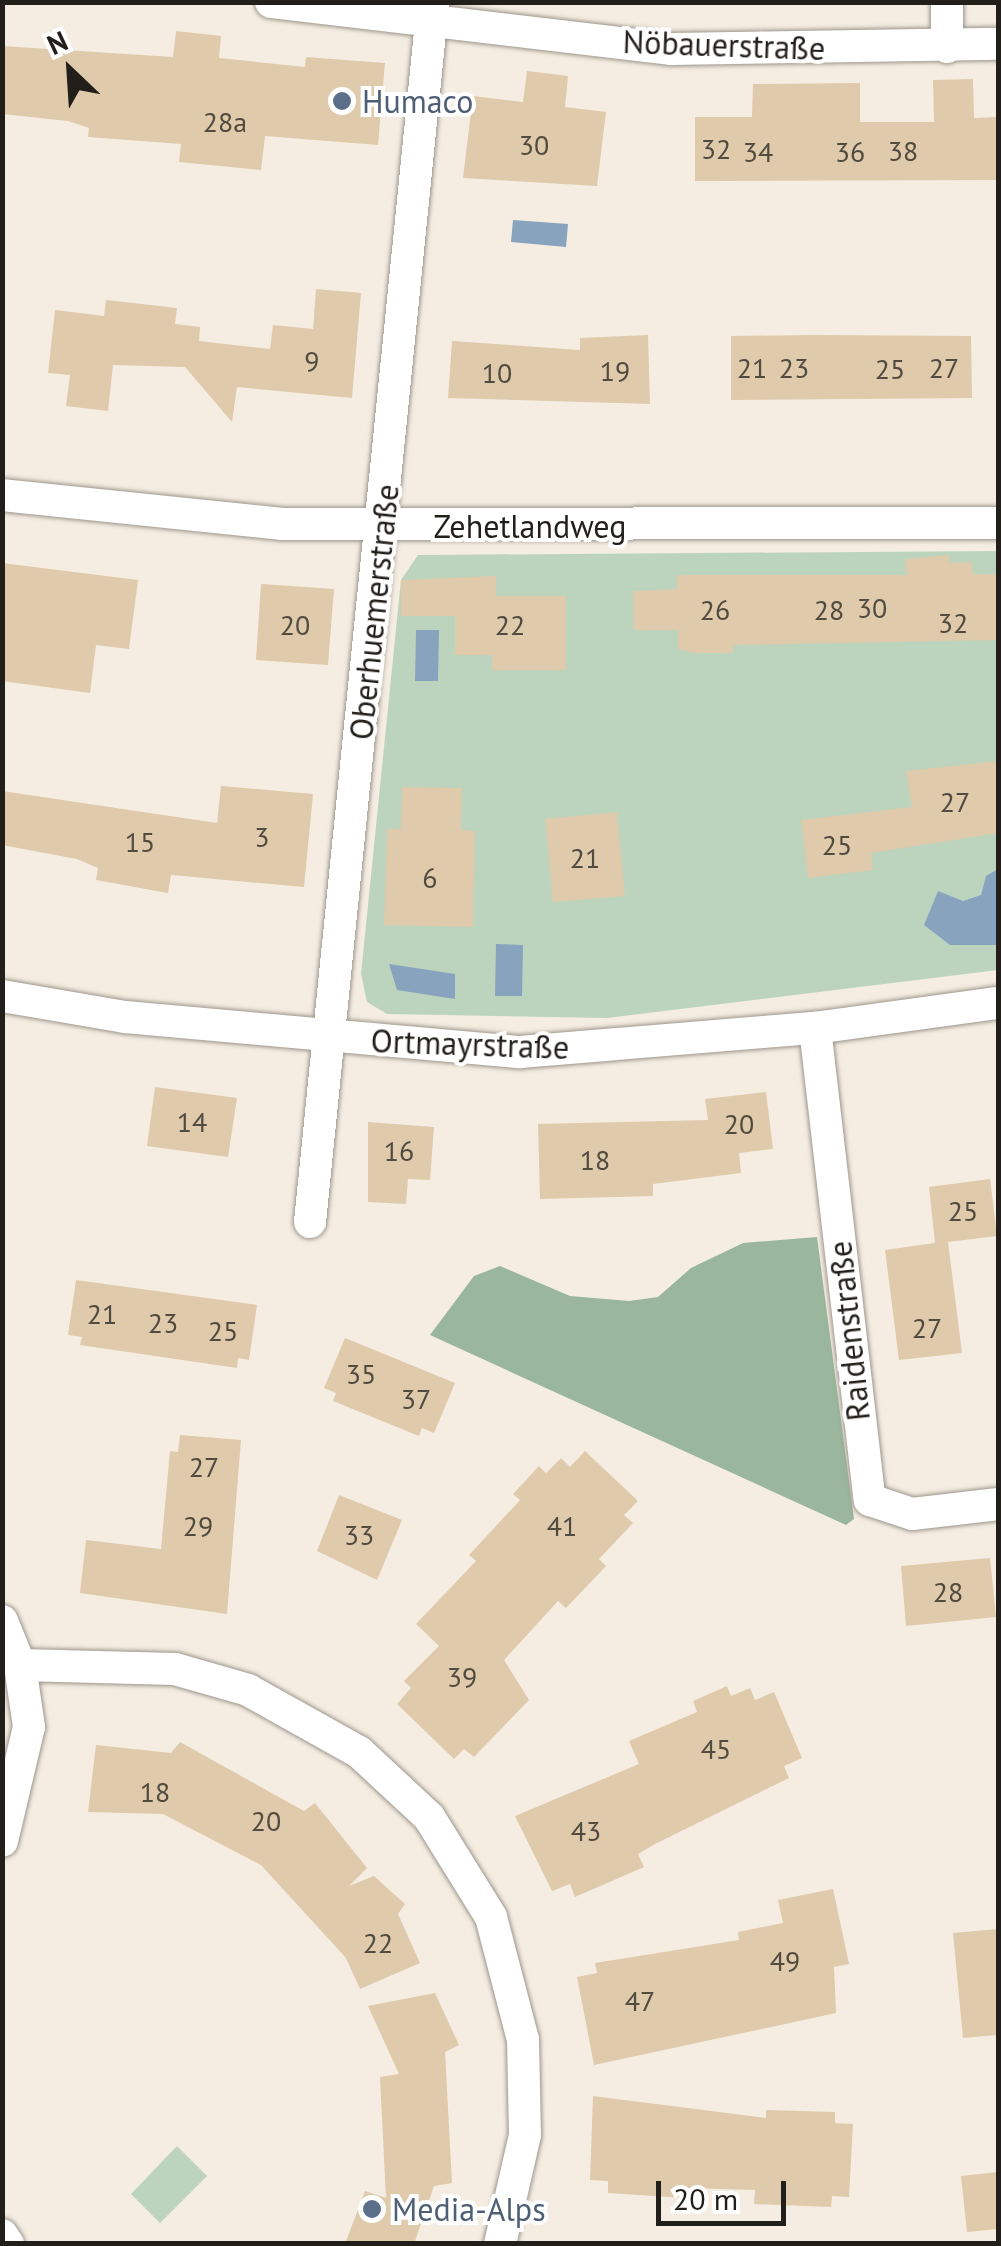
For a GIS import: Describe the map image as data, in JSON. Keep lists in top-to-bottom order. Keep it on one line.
{"streets":{"street":["Nöbauerstraße","Zehetlandweg","Oberhuemerstraße","Ortmayrstraße","Raidenstraße"]},"crossings":[["Nöbauerstraße","Oberhuemerstraße"],["Zehetlandweg","Oberhuemerstraße"],["Oberhuemerstraße","Ortmayrstraße"],["Ortmayrstraße","Raidenstraße"]],"places":["Humaco","Media-Alps"],"house_numbers":["28a","30","32","38","34","36","9","21","23","27","25","19","10","30","26","28","32","20","22","27","3","15","25","21","6","14","20","16","18","25","21","23","27","25","35","37","27","29","41","33","28","39","45","18","20","43","22","49","47"],"scale_bar":"20 m","north":"top left"}
